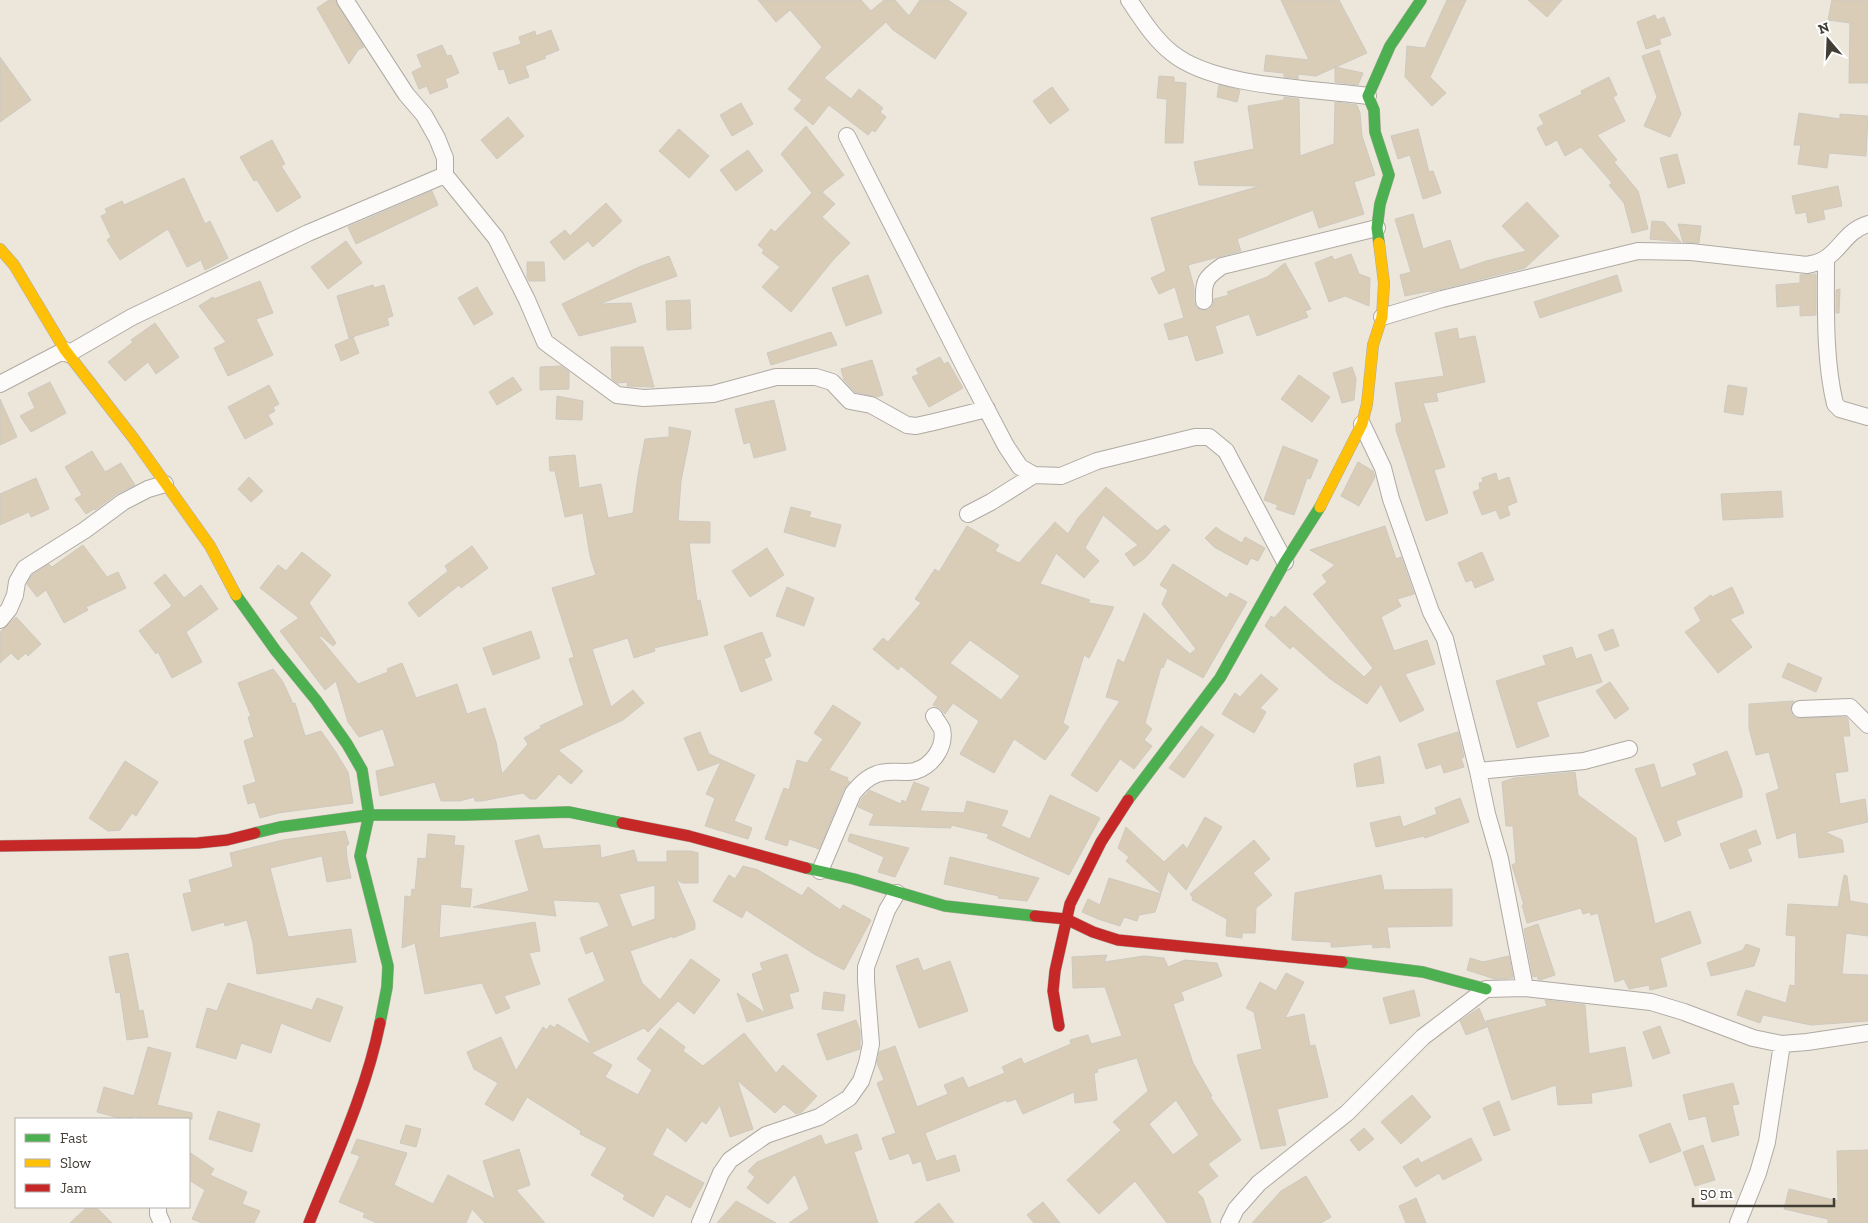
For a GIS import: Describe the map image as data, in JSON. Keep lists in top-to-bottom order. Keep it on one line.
{"legend":["Fast","Slow","Jam"],"scale_bar":"50 m","north":"top"}
